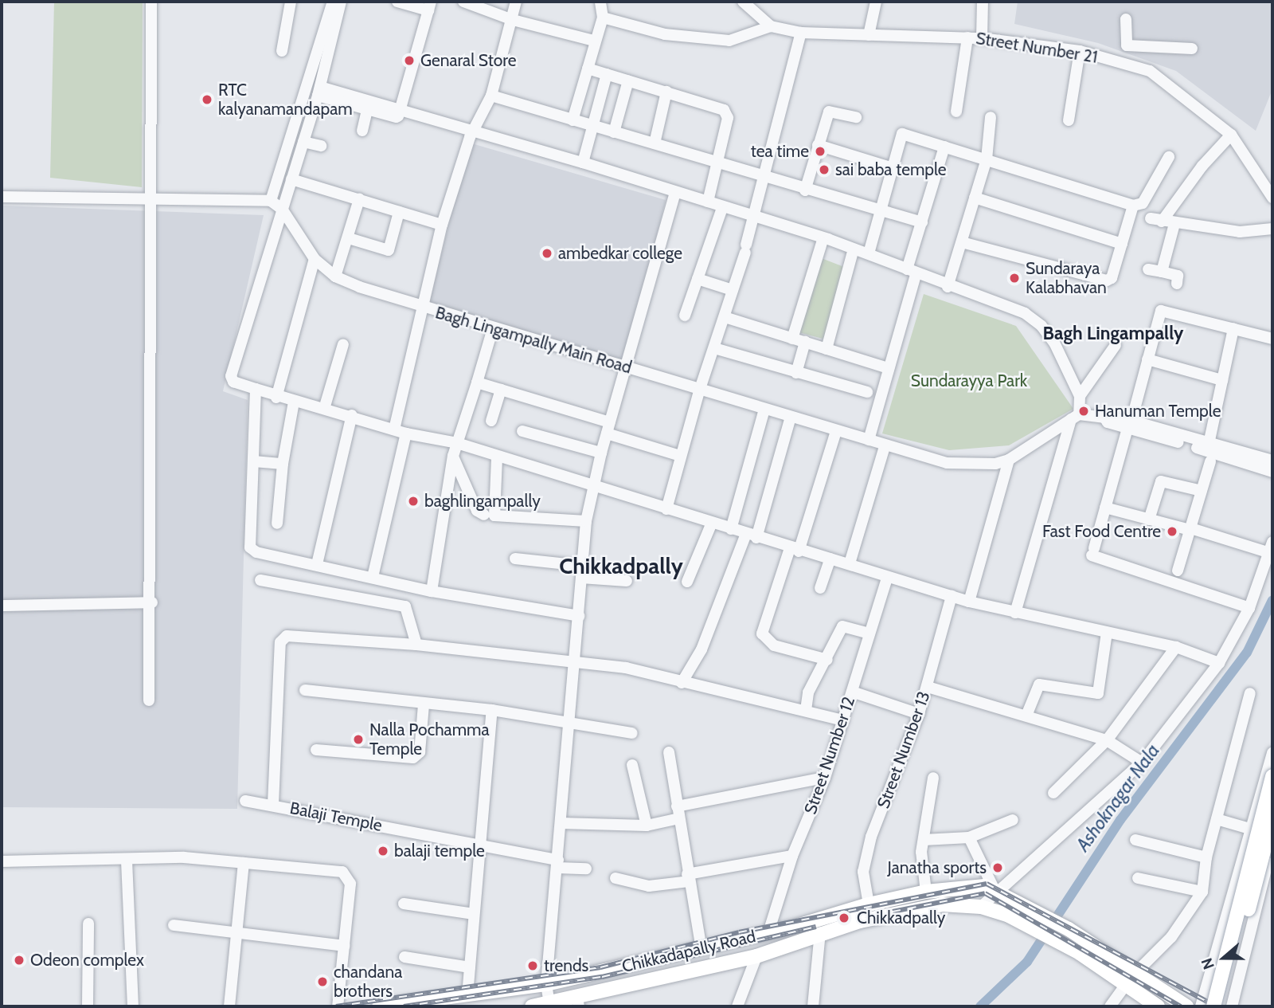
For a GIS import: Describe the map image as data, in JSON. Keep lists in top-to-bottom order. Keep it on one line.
{"streets":{"main road":["Chikkadapally Road"],"street":["Street Number 21","Bagh Lingampally Main Road","Street Number 13","Street Number 12","Balaji Temple"]},"crossings":[["Street Number 13","Chikkadapally Road"],["Street Number 12","Chikkadapally Road"]],"districts":["Bagh Lingampally","Chikkadpally"],"water":["Ashoknagar Nala"],"parks":["Sundarayya Park"],"places":["Genaral Store","RTC kalyanamandapam","tea time","sai baba temple","ambedkar college","Sundaraya Kalabhavan","Hanuman Temple","baghlingampally","Fast Food Centre","Nalla Pochamma Temple","balaji temple","Janatha sports","Chikkadpally","Odeon complex","trends","chandana brothers"],"north":"left"}
